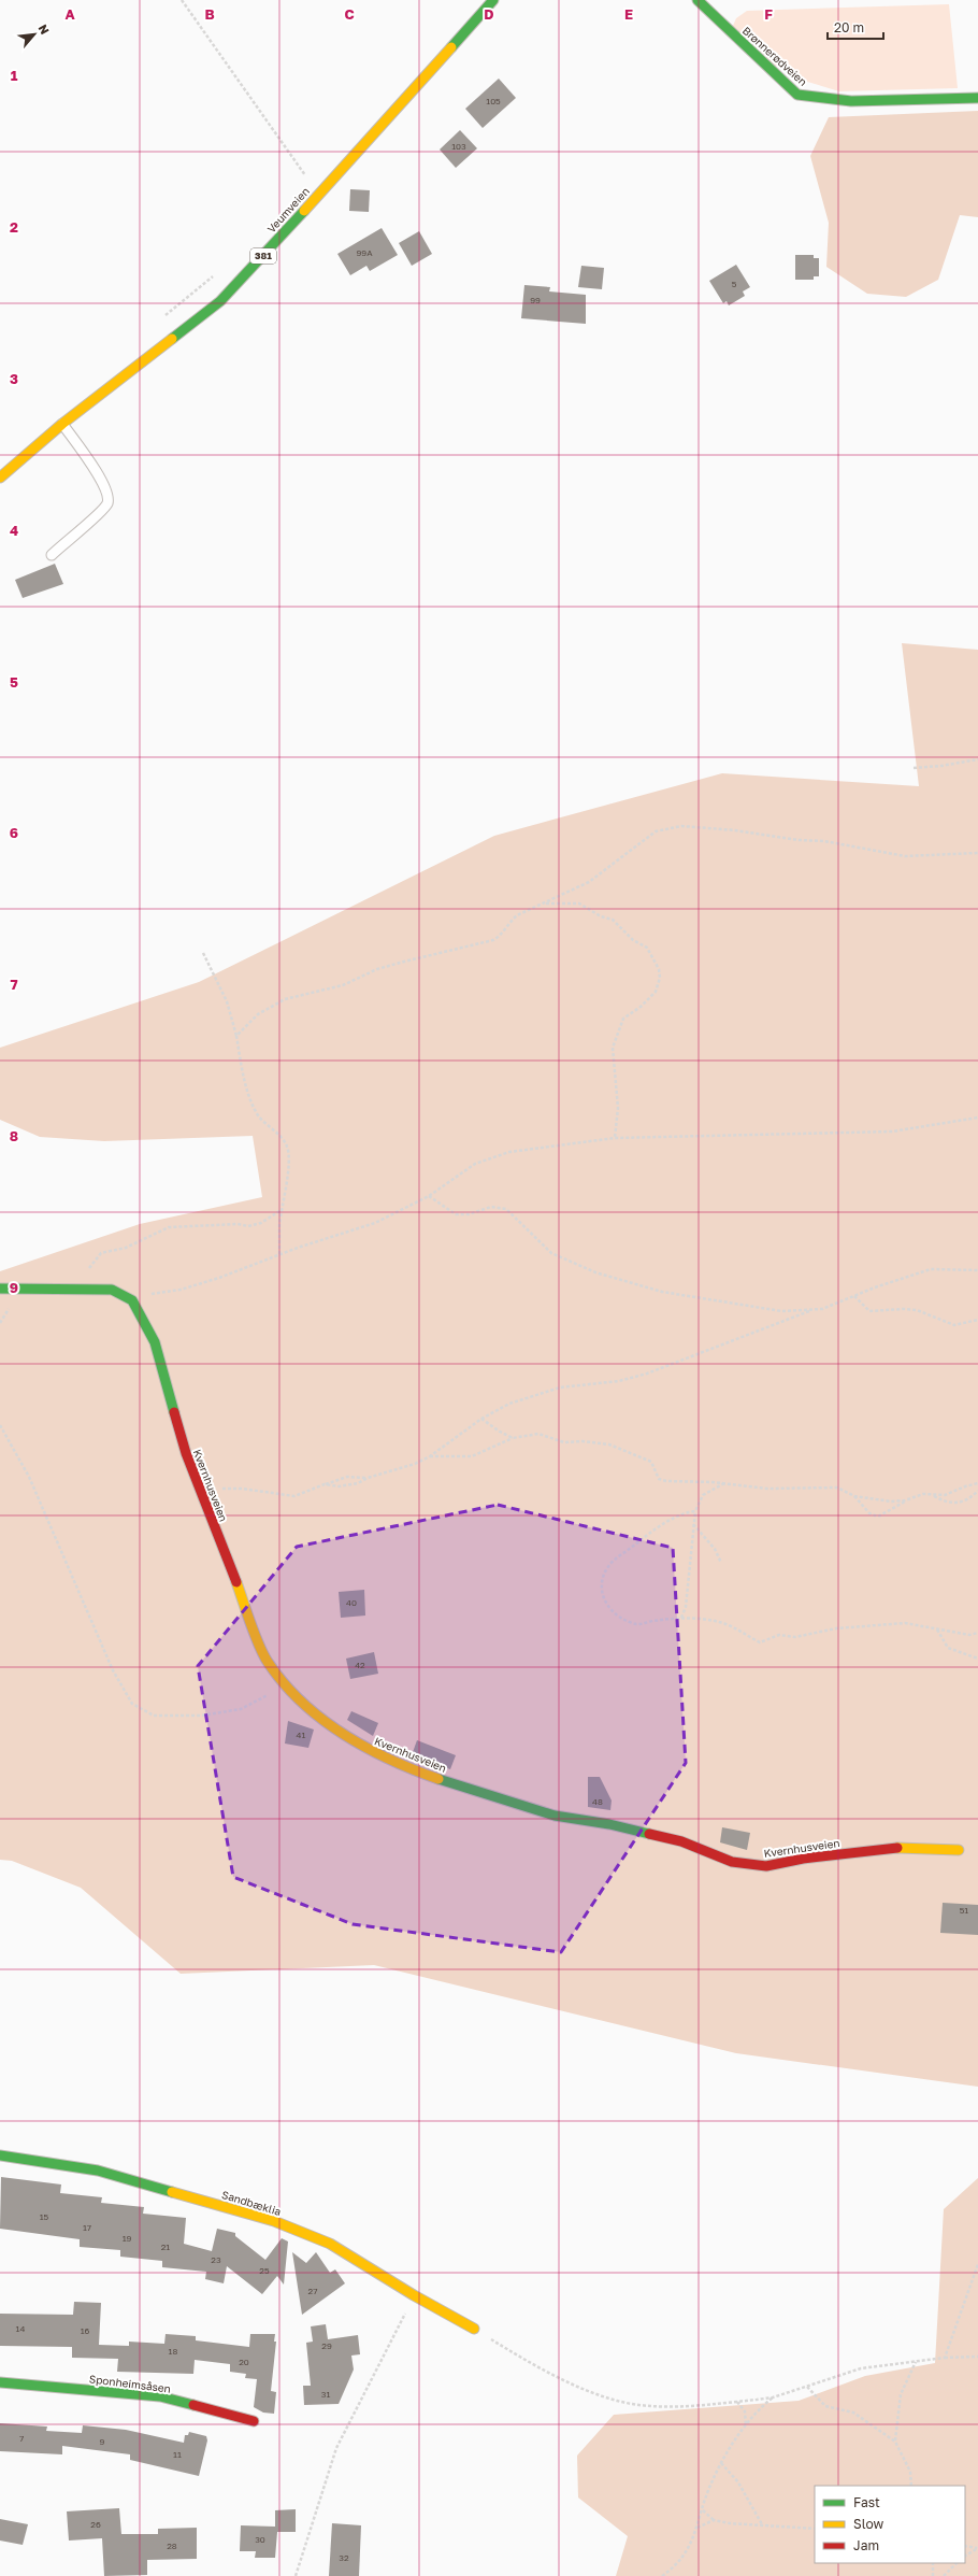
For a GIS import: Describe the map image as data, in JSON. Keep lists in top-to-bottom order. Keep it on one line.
{"streets":{"street":["Brønnerødveien","Veumveien","381","Kvernhusveien","Sandbæklia","Sponheimsåsen"]},"house_numbers":["105","103","99A","5","99","40","42","41","48","51","15","17","19","21","23","25","27","14","16","29","18","20","31","7","9","11","26","30","28","32"],"legend":["Fast","Slow","Jam"],"scale_bar":"20 m","north":"top right","grid":{"columns":["A","B","C","D","E","F"],"rows":["1","2","3","4","5","6","7","8","9"]}}
